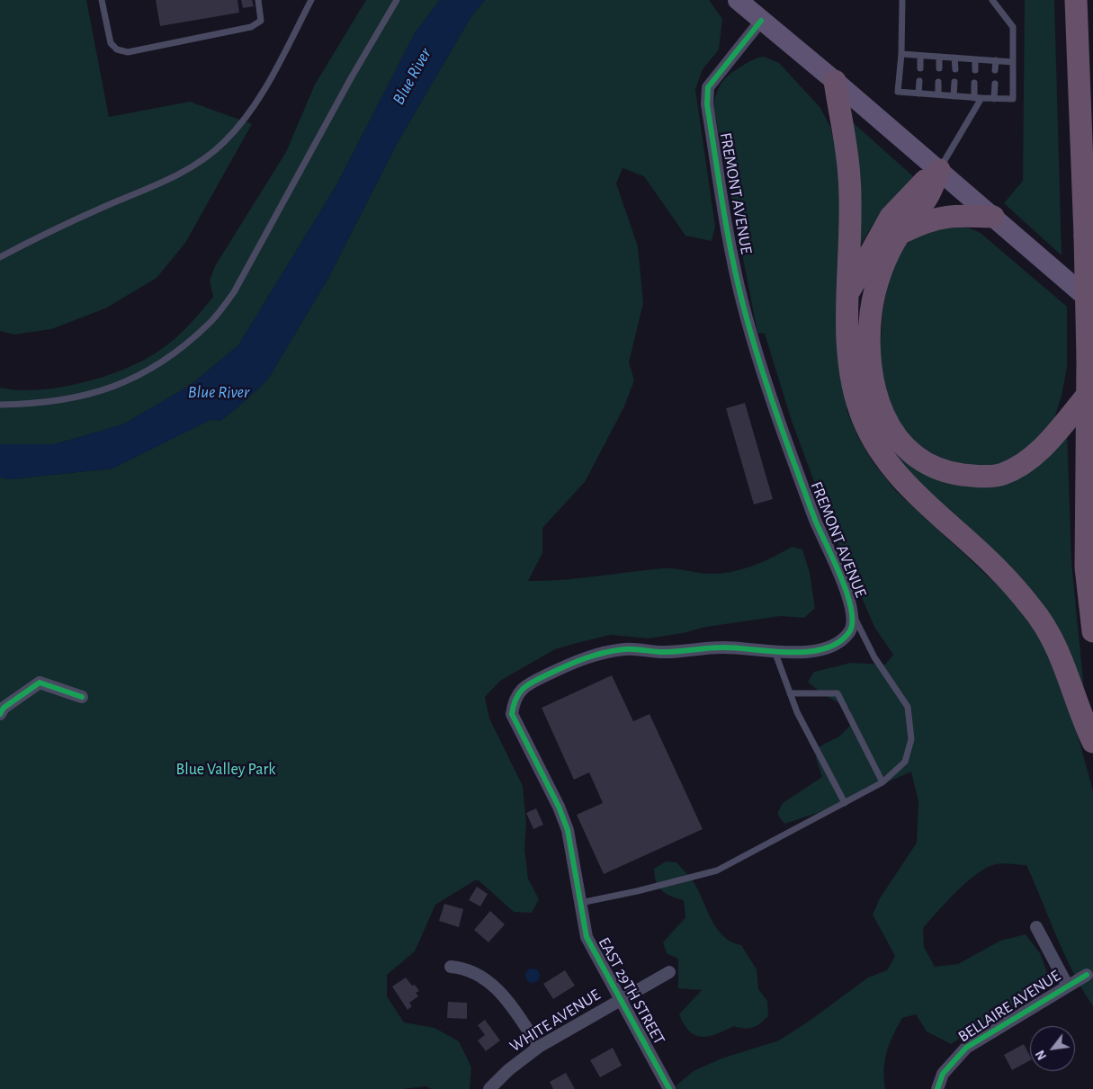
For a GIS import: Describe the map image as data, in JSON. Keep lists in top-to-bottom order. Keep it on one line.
{"streets":{"street":["FREMONT AVENUE","EAST 29TH STREET","BELLAIRE AVENUE","WHITE AVENUE"]},"crossings":[["FREMONT AVENUE","EAST 29TH STREET"],["EAST 29TH STREET","WHITE AVENUE"]],"water":["Blue River"],"parks":["Blue Valley Park"],"north":"bottom left"}
